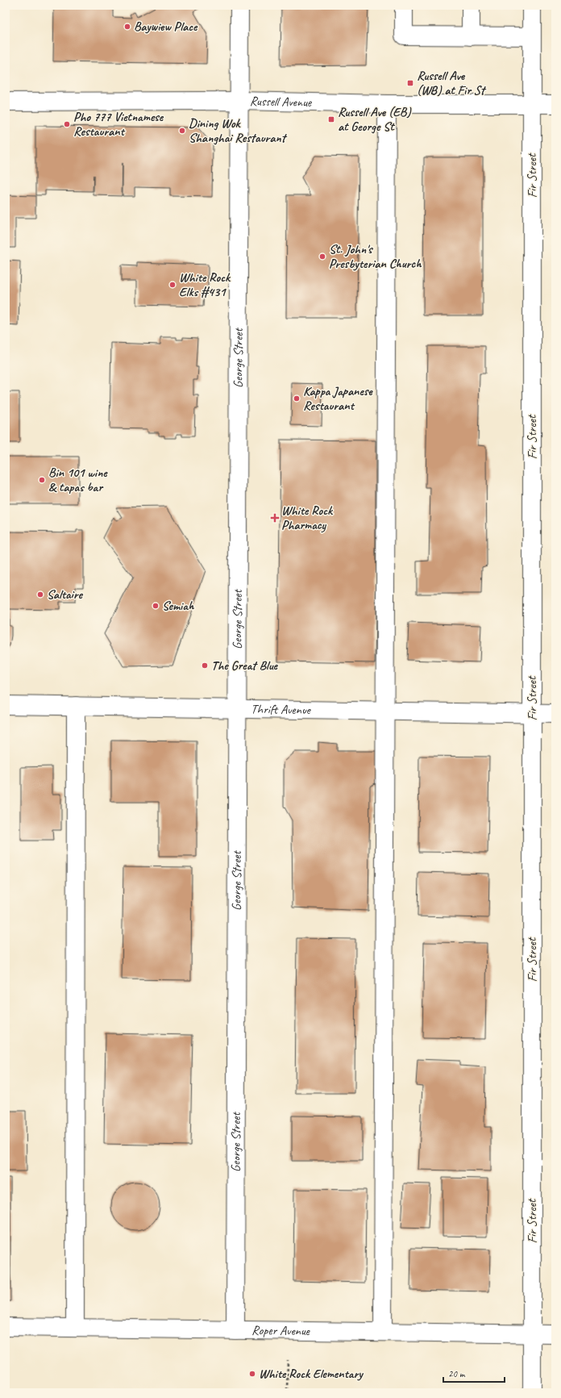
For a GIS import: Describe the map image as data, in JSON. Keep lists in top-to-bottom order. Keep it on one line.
{"streets":{"street":["Russell Avenue","Fir Street","George Street","Thrift Avenue","Roper Avenue"]},"crossings":[["Russell Avenue","Fir Street"],["Russell Avenue","George Street"],["Fir Street","Thrift Avenue"],["Fir Street","Roper Avenue"],["George Street","Thrift Avenue"],["George Street","Roper Avenue"]],"places":{"other":["Baywiew Place","Pho 777 Vietnamese Restaurant","Dining Wok Shanghai Restaurant","St. John's Presbyterian Church","White Rock Elks #431","Kappa Japanese Restaurant","Bin 101 wine & tapas bar","Saltaire","Semiah","The Great Blue","White Rock Elementary"],"transit":["Russell Ave (WB) at Fir St","Russell Ave (EB) at George St"],"health":["White Rock Pharmacy"]},"scale_bar":"20 m"}
